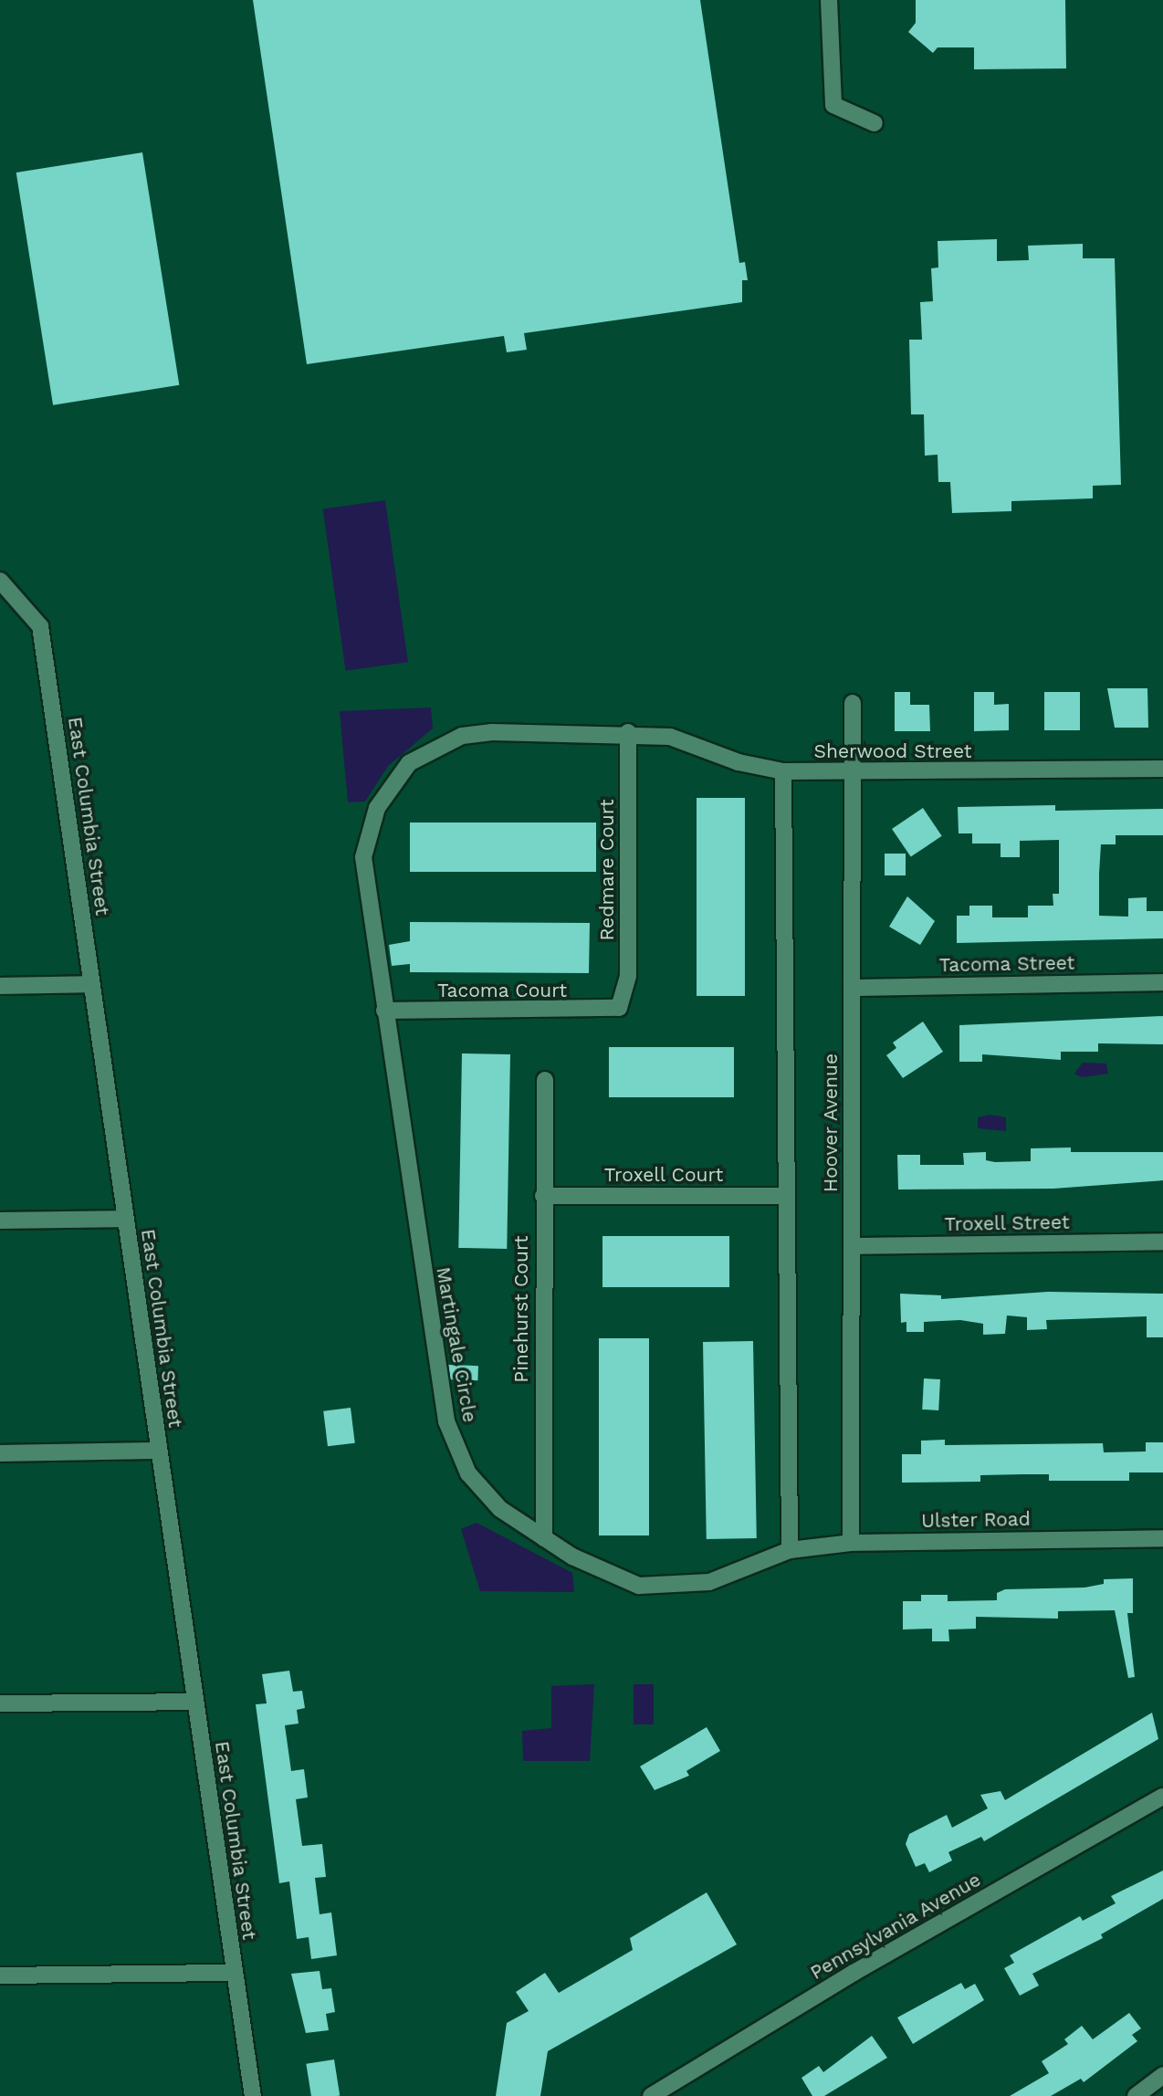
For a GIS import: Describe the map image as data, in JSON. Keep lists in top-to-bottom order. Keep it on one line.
{"streets":{"street":["Sherwood Street","East Columbia Street","Redmare Court","Tacoma Street","Tacoma Court","Hoover Avenue","Troxell Court","Troxell Street","Pinehurst Court","Martingale Circle","Ulster Road","Pennsylvania Avenue"]},"crossings":[["Sherwood Street","Redmare Court"],["Sherwood Street","Hoover Avenue"],["Sherwood Street","Martingale Circle"],["Redmare Court","Tacoma Court"],["Redmare Court","Martingale Circle"],["Tacoma Street","Hoover Avenue"],["Tacoma Court","Martingale Circle"],["Hoover Avenue","Troxell Street"],["Hoover Avenue","Ulster Road"],["Troxell Court","Pinehurst Court"],["Pinehurst Court","Martingale Circle"],["Martingale Circle","Ulster Road"]]}
